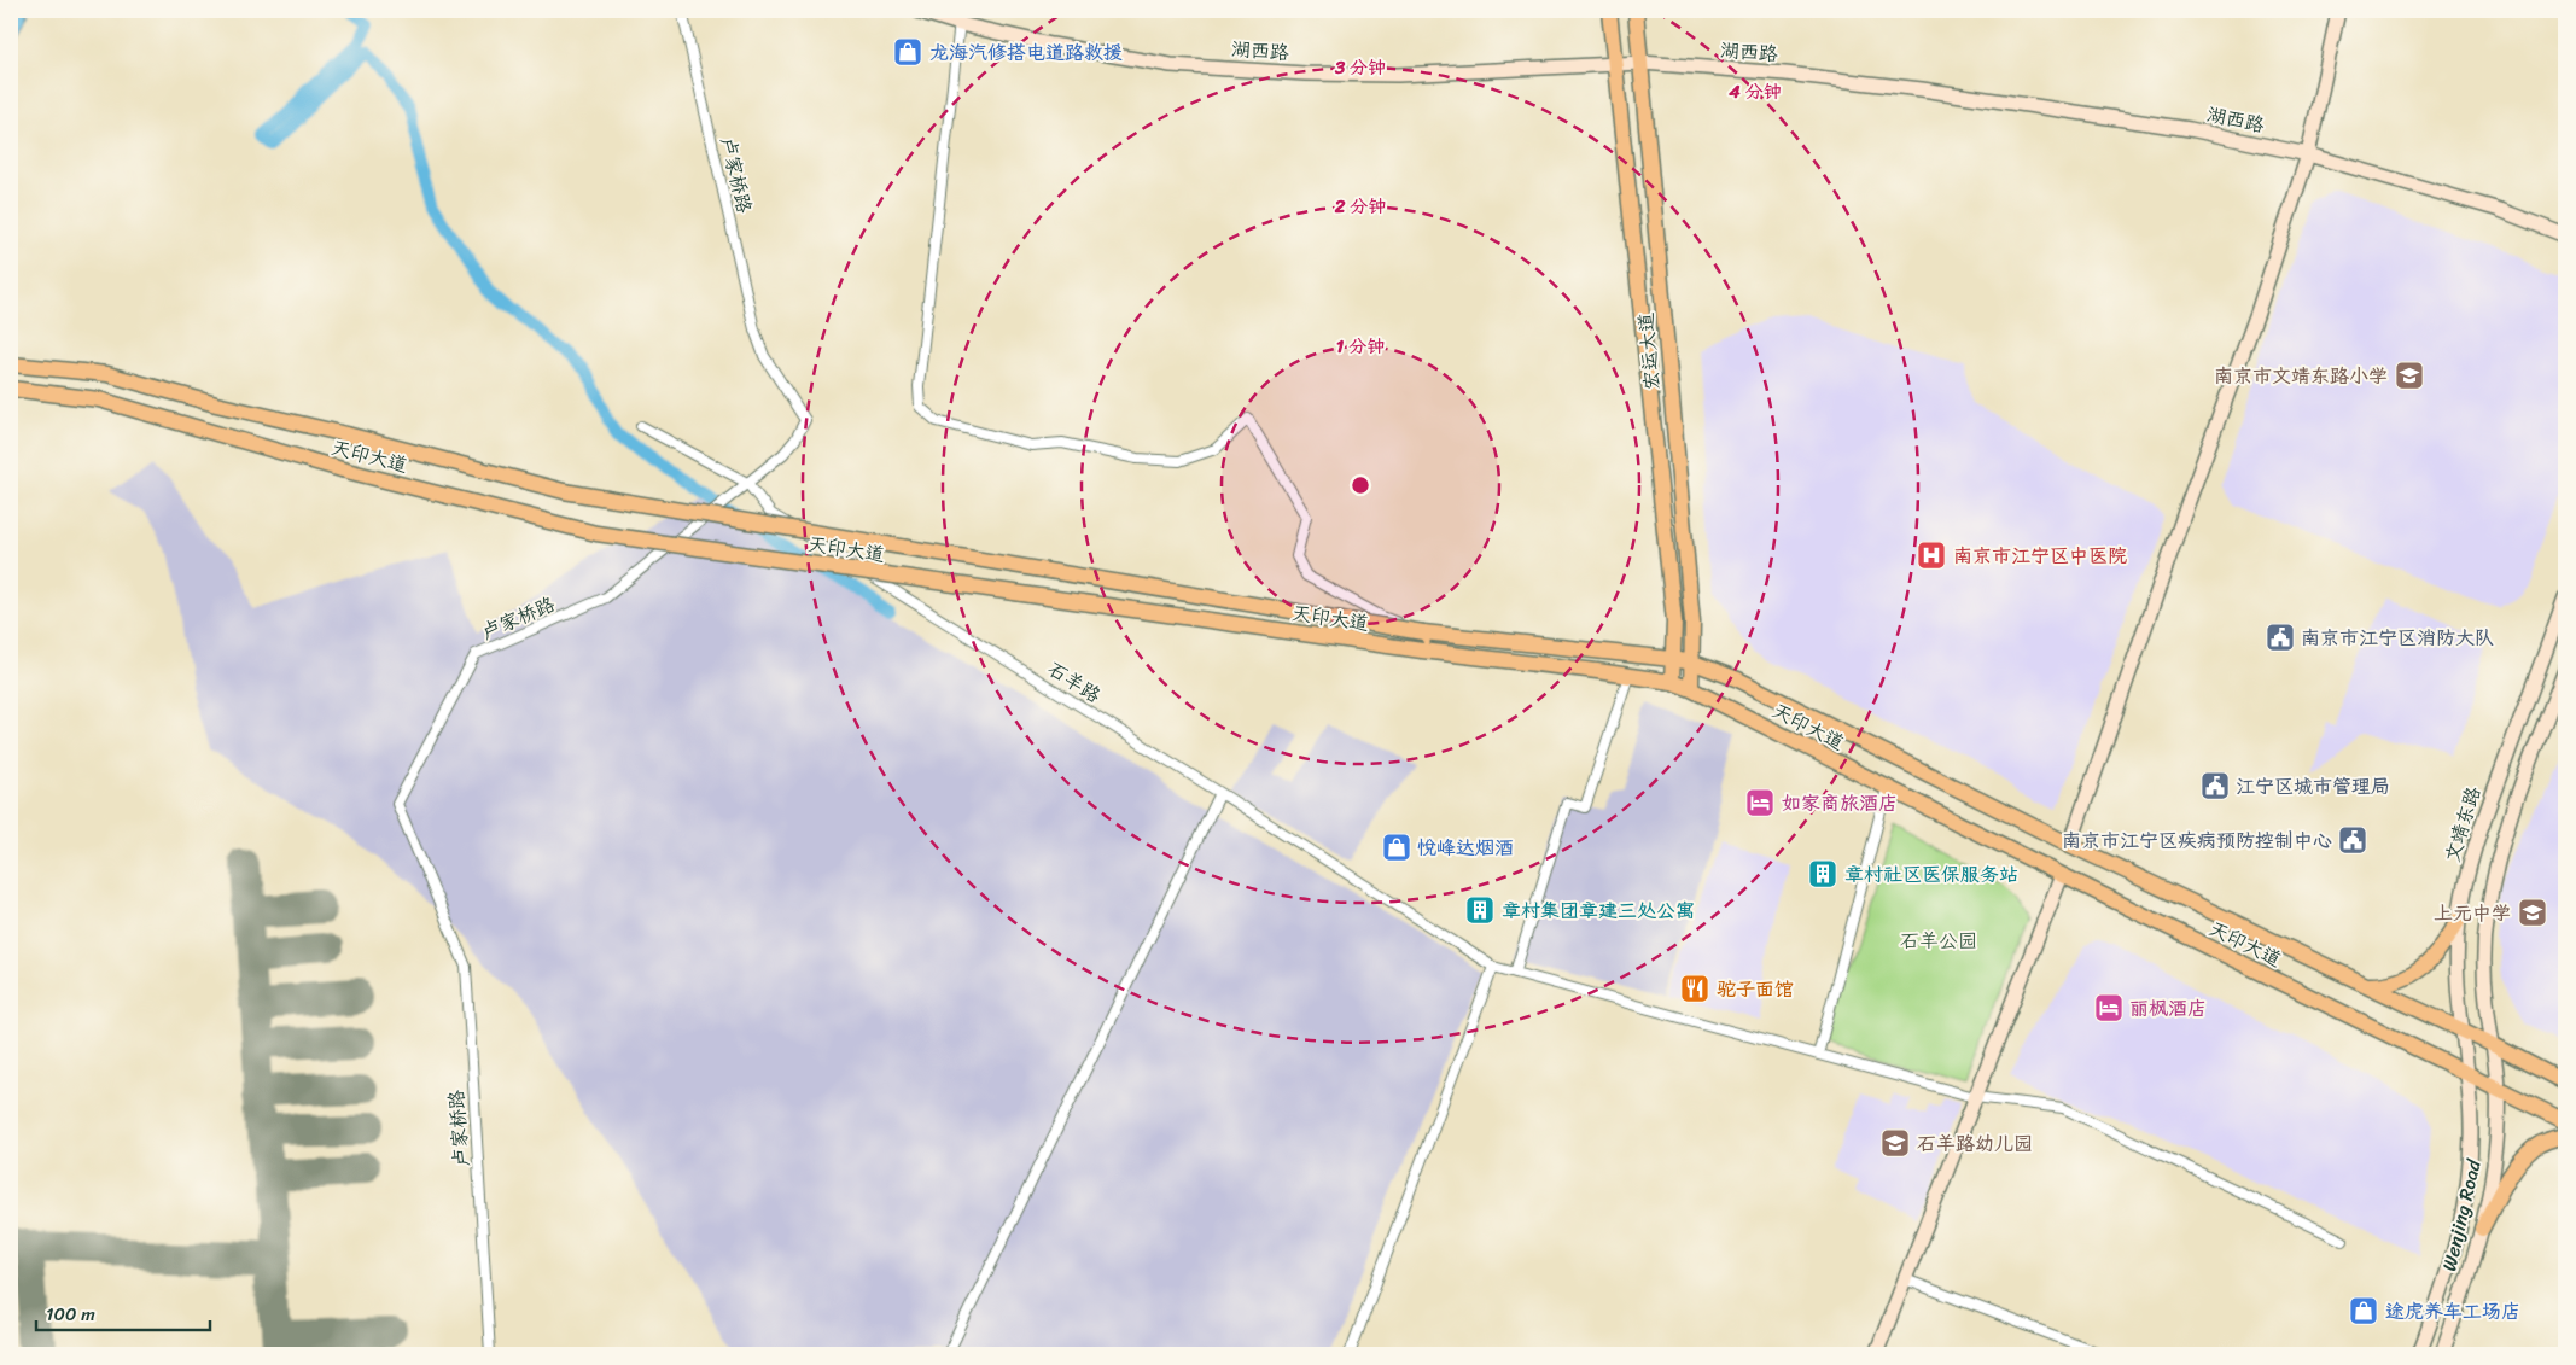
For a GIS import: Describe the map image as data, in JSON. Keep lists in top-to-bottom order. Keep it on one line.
{"streets":{"main road":["湖西路","宏运大道","天印大道","文靖东路","Wenjing Road"],"street":["卢家桥路","石羊路"]},"crossings":[["湖西路","宏运大道"],["卢家桥路","石羊路"],["宏运大道","天印大道"],["天印大道","文靖东路"],["天印大道","Wenjing Road"],["文靖东路","Wenjing Road"]],"parks":["石羊公园"],"places":{"shop":["龙海汽修搭电道路救援","悦峰达烟酒","途虎养车工场店"],"school or university":["南京市文靖东路小学","上元中学","石羊路幼儿园"],"hospital":["南京市江宁区中医院"],"public building":["南京市江宁区消防大队","江宁区城市管理局","南京市江宁区疾病预防控制中心"],"hotel":["如家商旅酒店","丽枫酒店"],"building":["章村社区医保服务站","章村集团章建三处公寓"],"restaurant":["驼子面馆"]},"scale_bar":"100 m","rings":["3 分钟","4 分钟","2 分钟","1 分钟"]}
